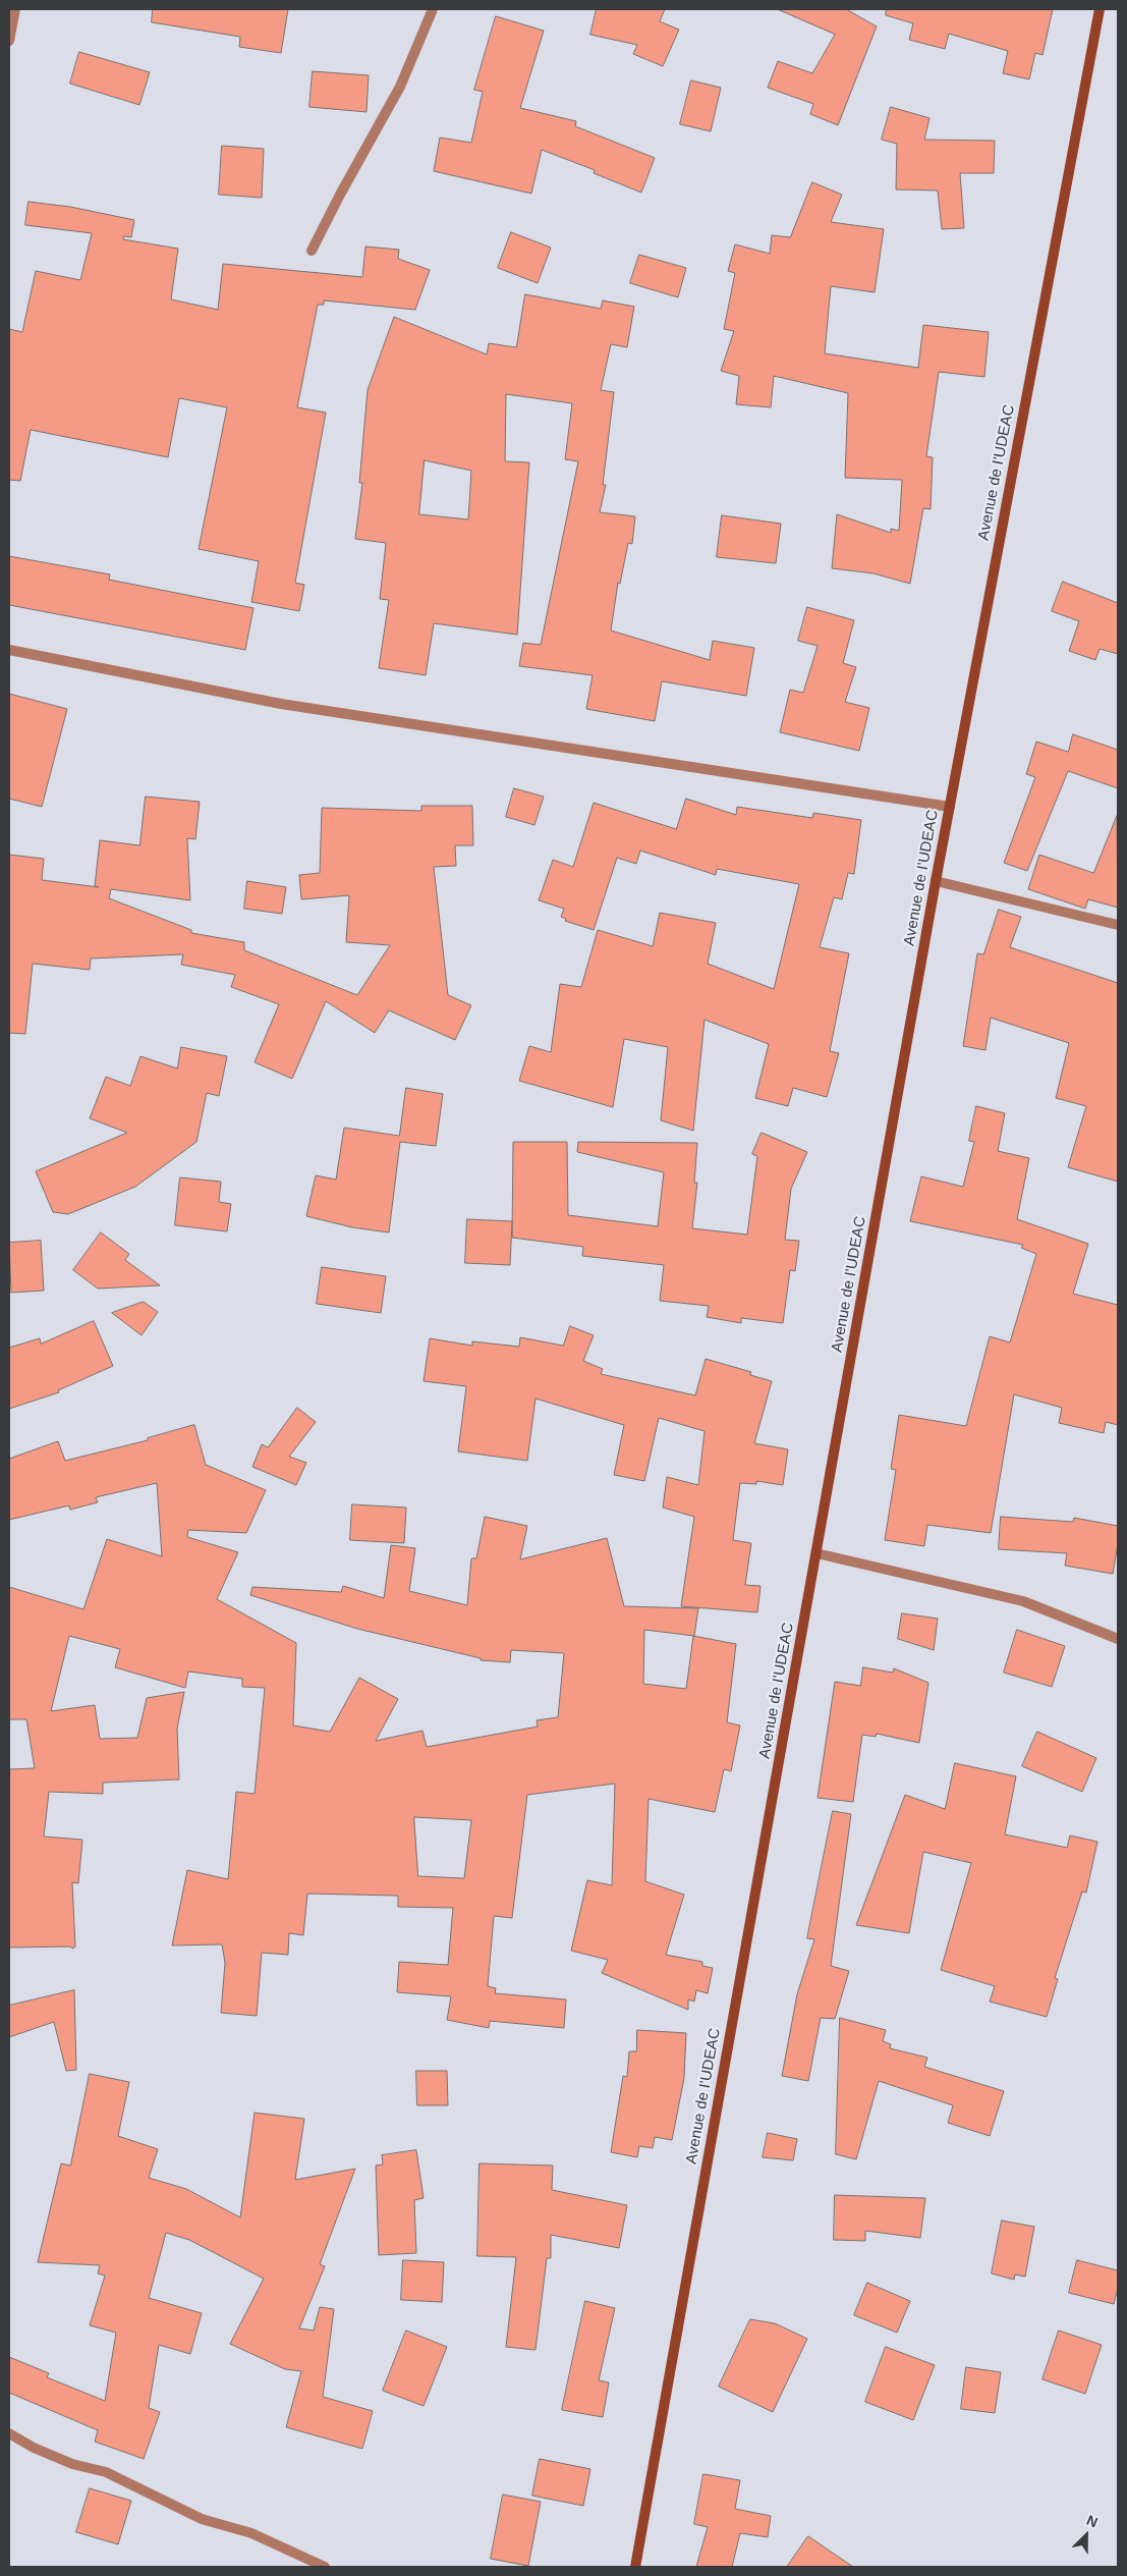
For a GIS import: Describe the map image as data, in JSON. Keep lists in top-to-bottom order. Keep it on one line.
{"streets":{"main road":["Avenue de I'UDEAC"]},"north":"top right"}
